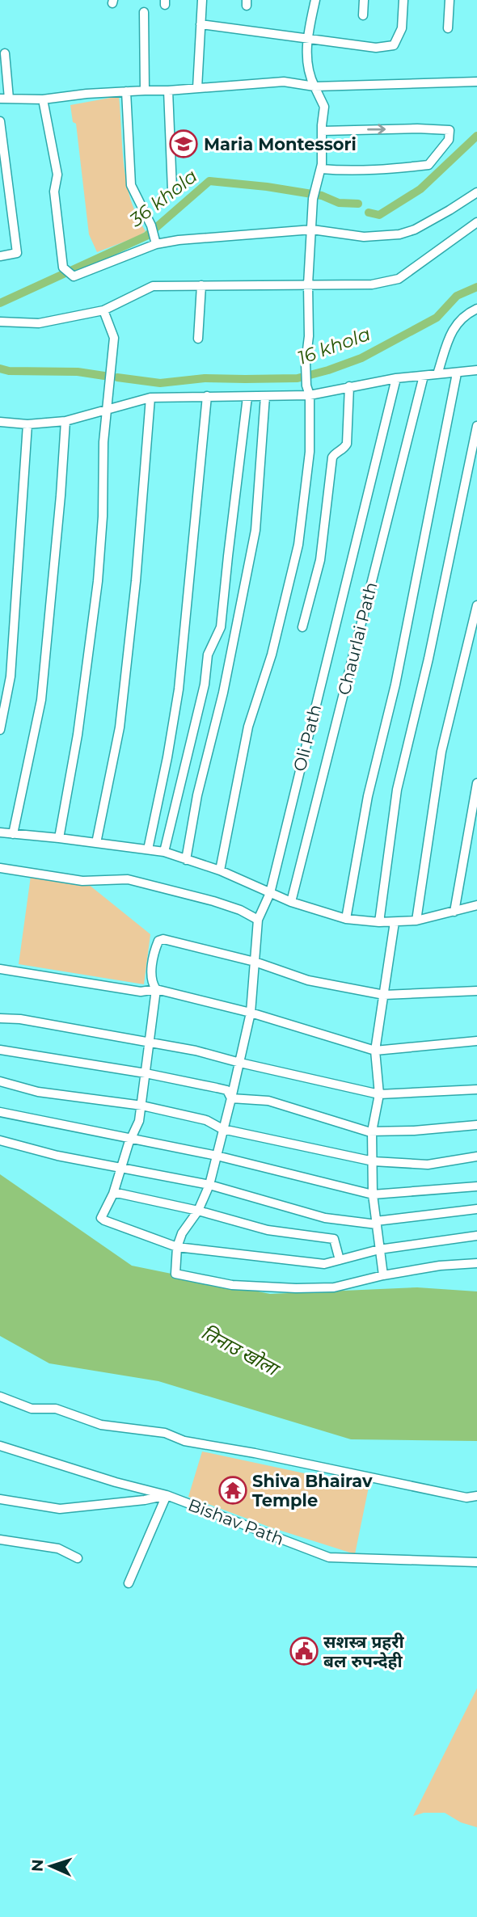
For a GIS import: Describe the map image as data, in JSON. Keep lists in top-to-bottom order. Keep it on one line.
{"streets":{"street":["Chaurlai Path","Oli Path","Bishav Path"]},"water":["36 khola","16 khola","तिनाउ खोला"],"places":{"school or university":["Maria Montessori"],"temple":["Shiva Bhairav Temple"],"public building":["सशस्त्र प्रहरी बल रुपन्देही"]},"north":"left"}
